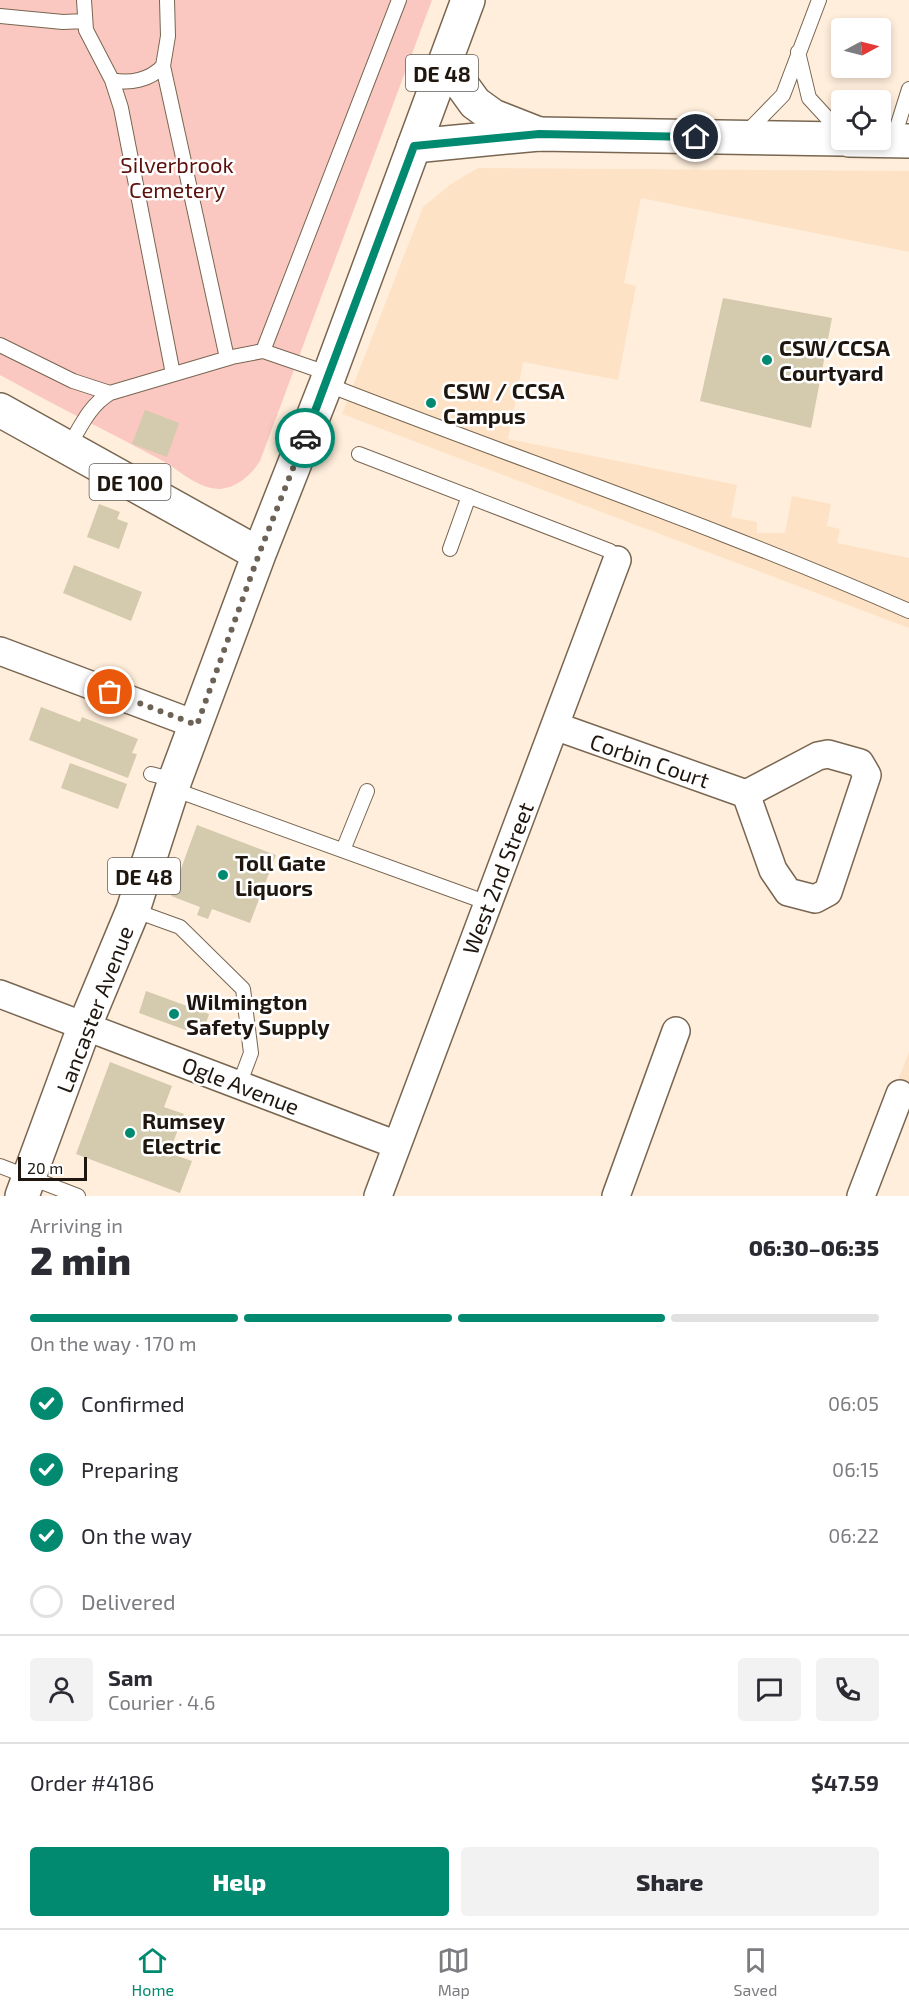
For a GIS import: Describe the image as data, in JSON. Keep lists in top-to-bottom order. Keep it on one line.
{"streets":{"main road":["DE 48","DE 100","Lancaster Avenue"],"street":["Corbin Court","West 2nd Street","Ogle Avenue"]},"crossings":[["DE 48","Lancaster Avenue"],["DE 100","Lancaster Avenue"],["Corbin Court","West 2nd Street"],["West 2nd Street","Ogle Avenue"],["Lancaster Avenue","Ogle Avenue"]],"parks":["Silverbrook Cemetery"],"places":["CSW/CCSA Courtyard","CSW / CCSA Campus","Toll Gate Liquors","Wilmington Safety Supply","Rumsey Electric"],"scale_bar":"20 m","north":"right","page":{"scale":"20 m","heading":["2 min","Arriving in","06:30–06:35"],"panel":["Sam","Courier · 4.6","Order #4186","$47.59"],"bar":"On the way · 170 m","list":[["Confirmed","06:05"],["Preparing","06:15"],["On the way","06:22"],"Delivered"],"buttons":["Help","Share"],"tabs":["Home","Map","Saved"]}}
